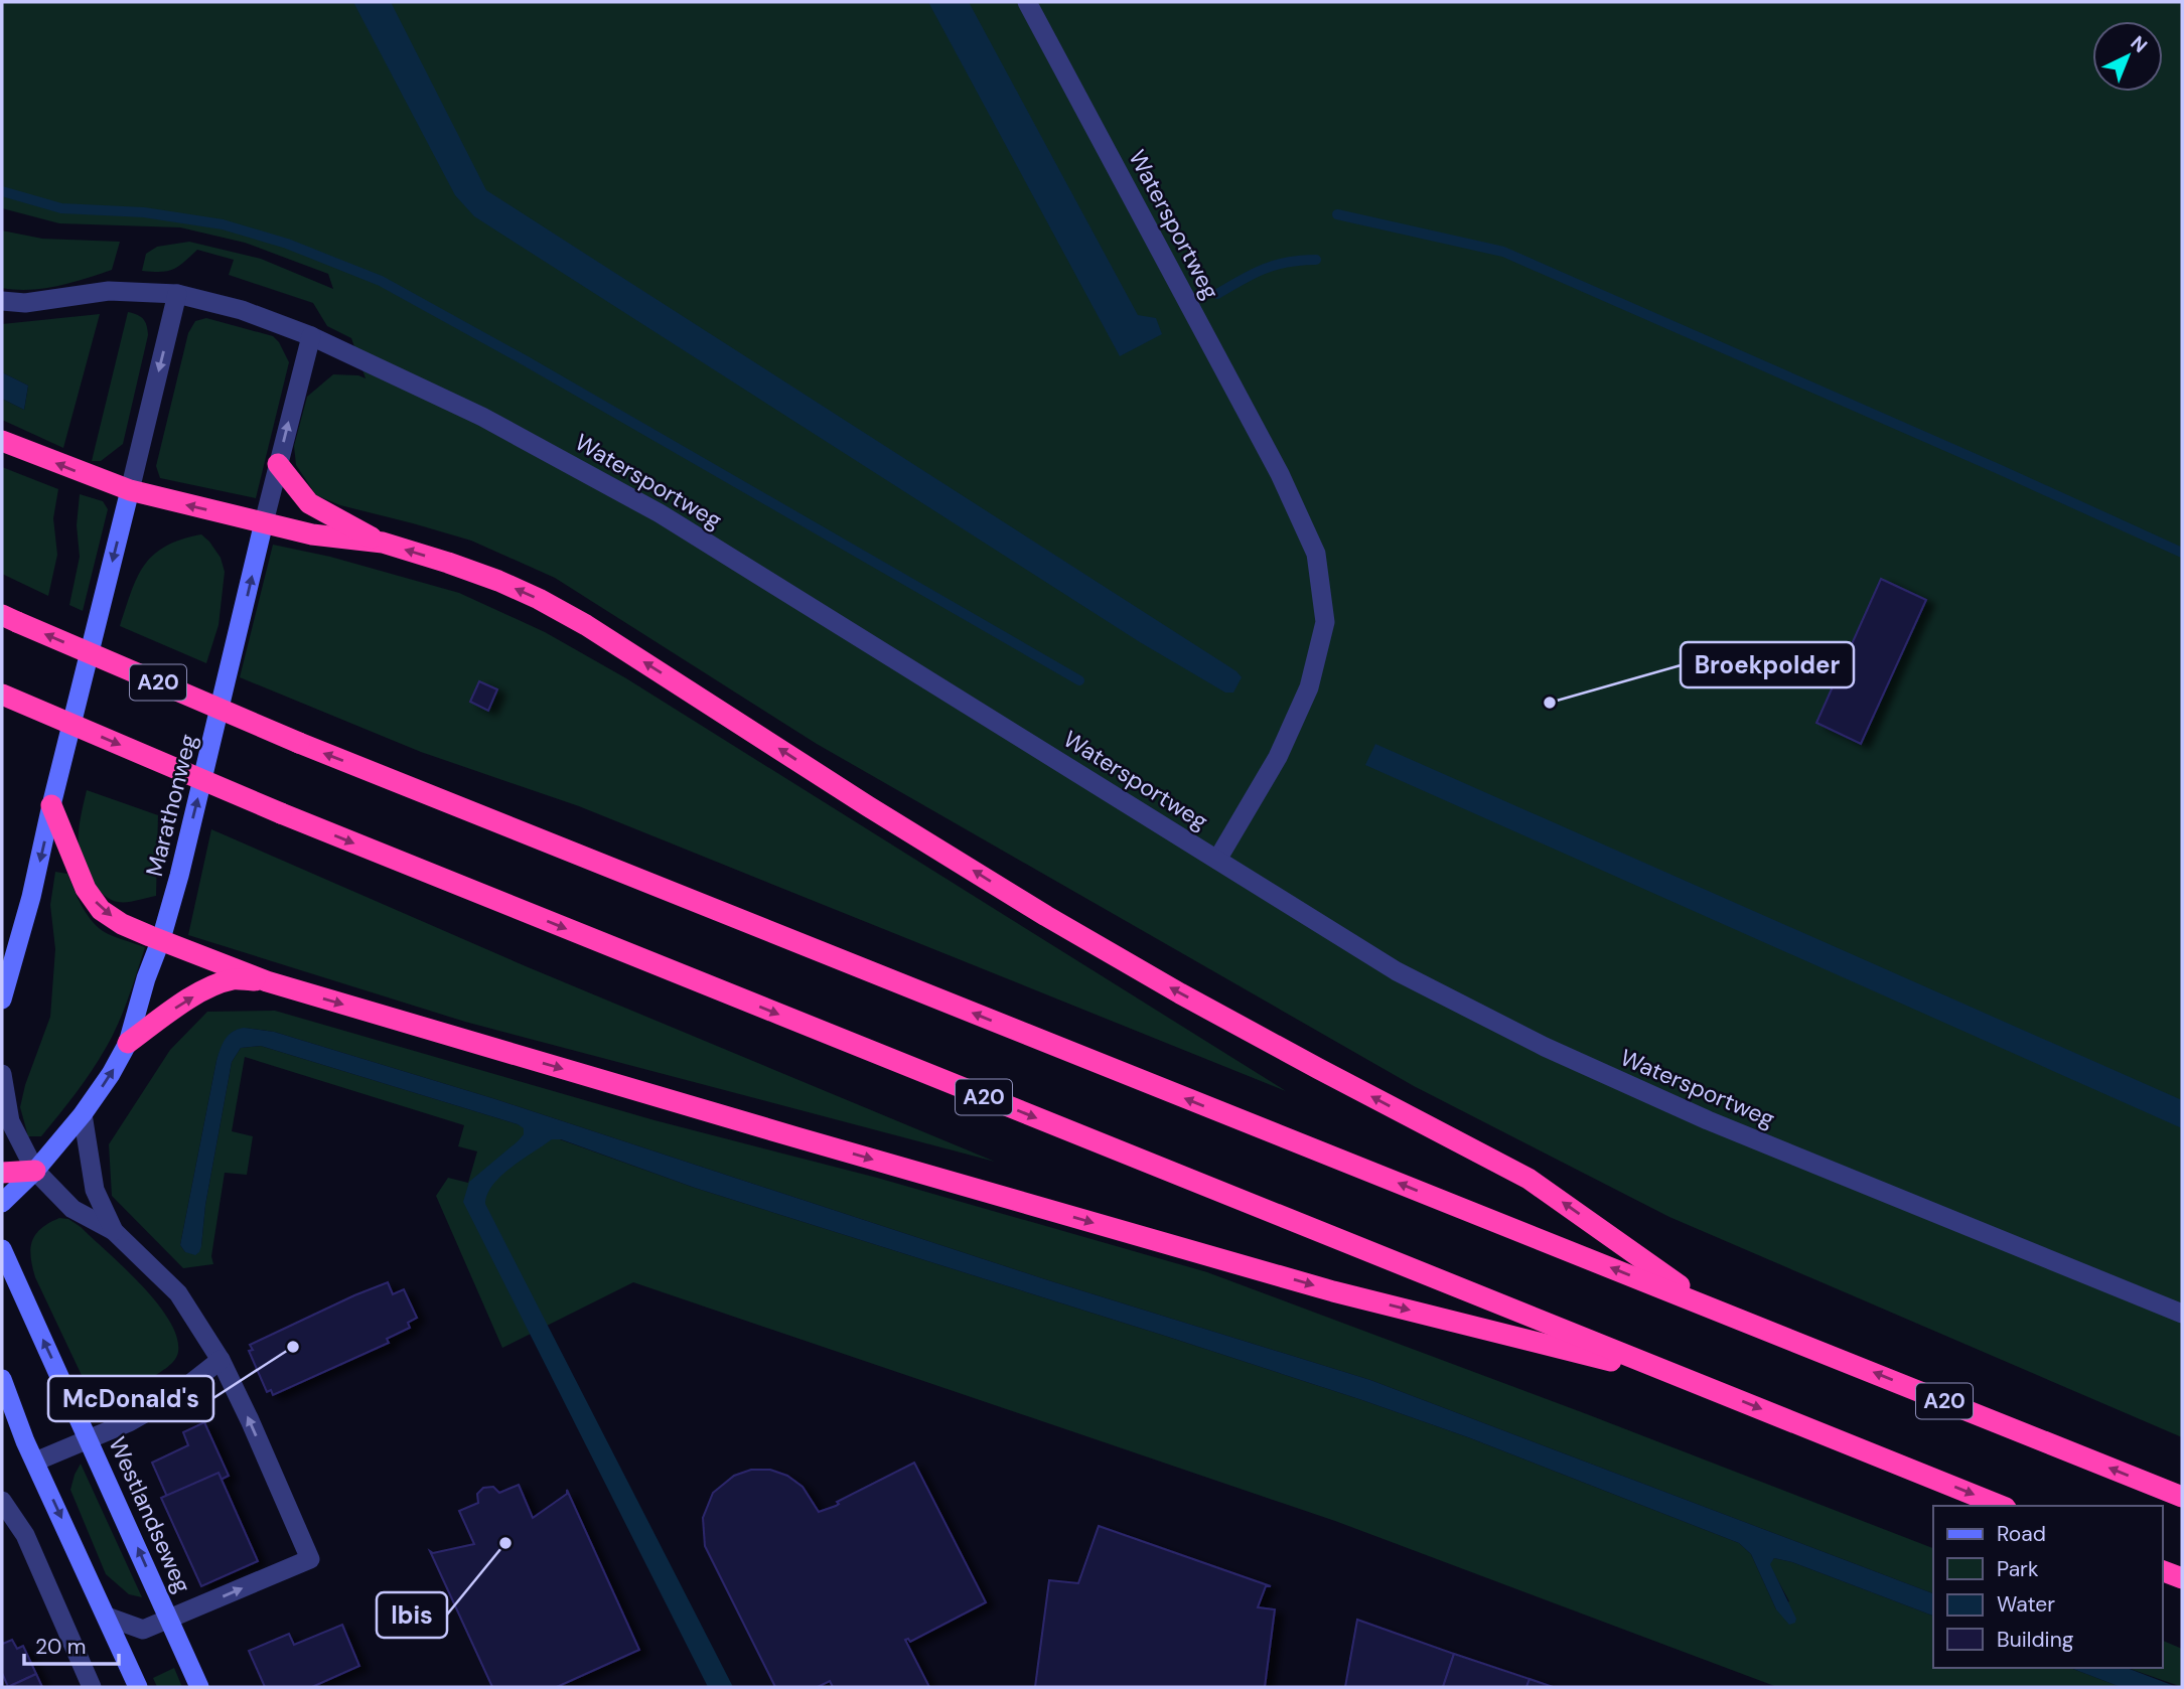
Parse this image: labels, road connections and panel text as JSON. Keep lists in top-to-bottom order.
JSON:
{
  "streets": {
    "highway": ["A20"],
    "main road": ["Marathonweg", "Westlandseweg"],
    "street": ["Watersportweg"]
  },
  "crossings": [
    ["Watersportweg", "Marathonweg"],
    ["A20", "Marathonweg"]
  ],
  "one_way": ["Marathonweg"],
  "places": ["Broekpolder", "McDonald's", "Ibis"],
  "legend": [
    "Road",
    "Park",
    "Water",
    "Building"
  ],
  "scale_bar": "20 m",
  "north": "top right"
}
